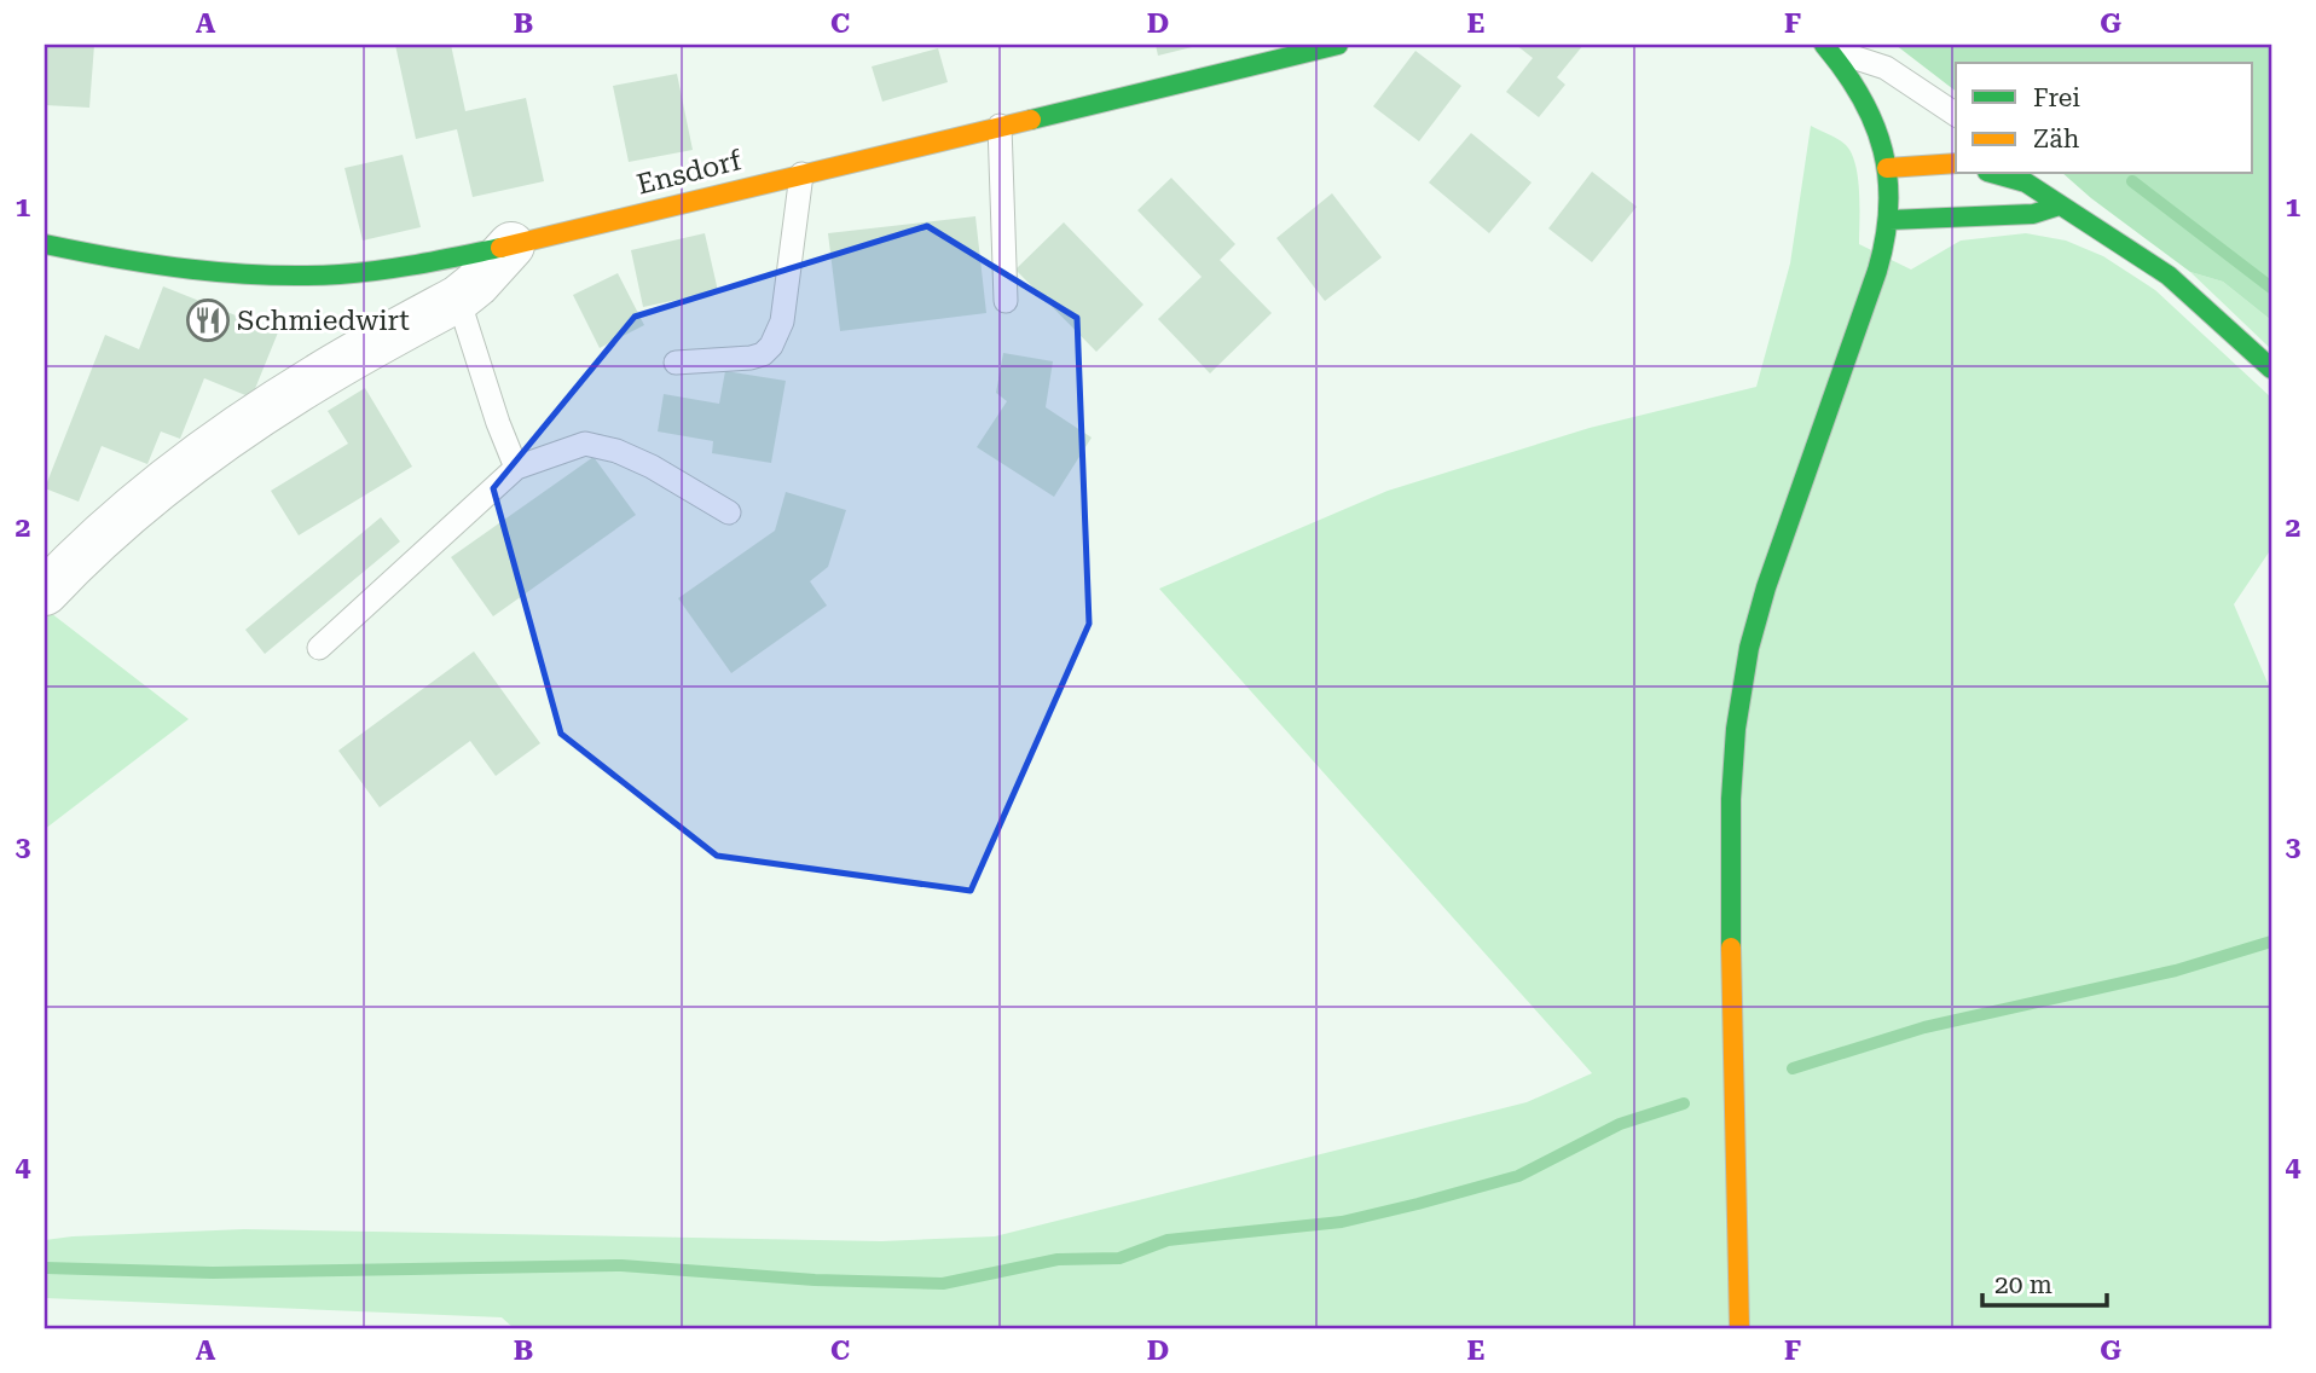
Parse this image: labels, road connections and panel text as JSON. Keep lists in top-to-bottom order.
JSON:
{
  "streets": {
    "street": ["Ensdorf"]
  },
  "places": {
    "restaurant": ["Schmiedwirt"]
  },
  "legend": ["Frei", "Zäh"],
  "scale_bar": "20 m",
  "grid": {
    "columns": [
      "A",
      "B",
      "C",
      "D",
      "E",
      "F",
      "G"
    ],
    "rows": [
      "1",
      "2",
      "3",
      "4"
    ]
  }
}
